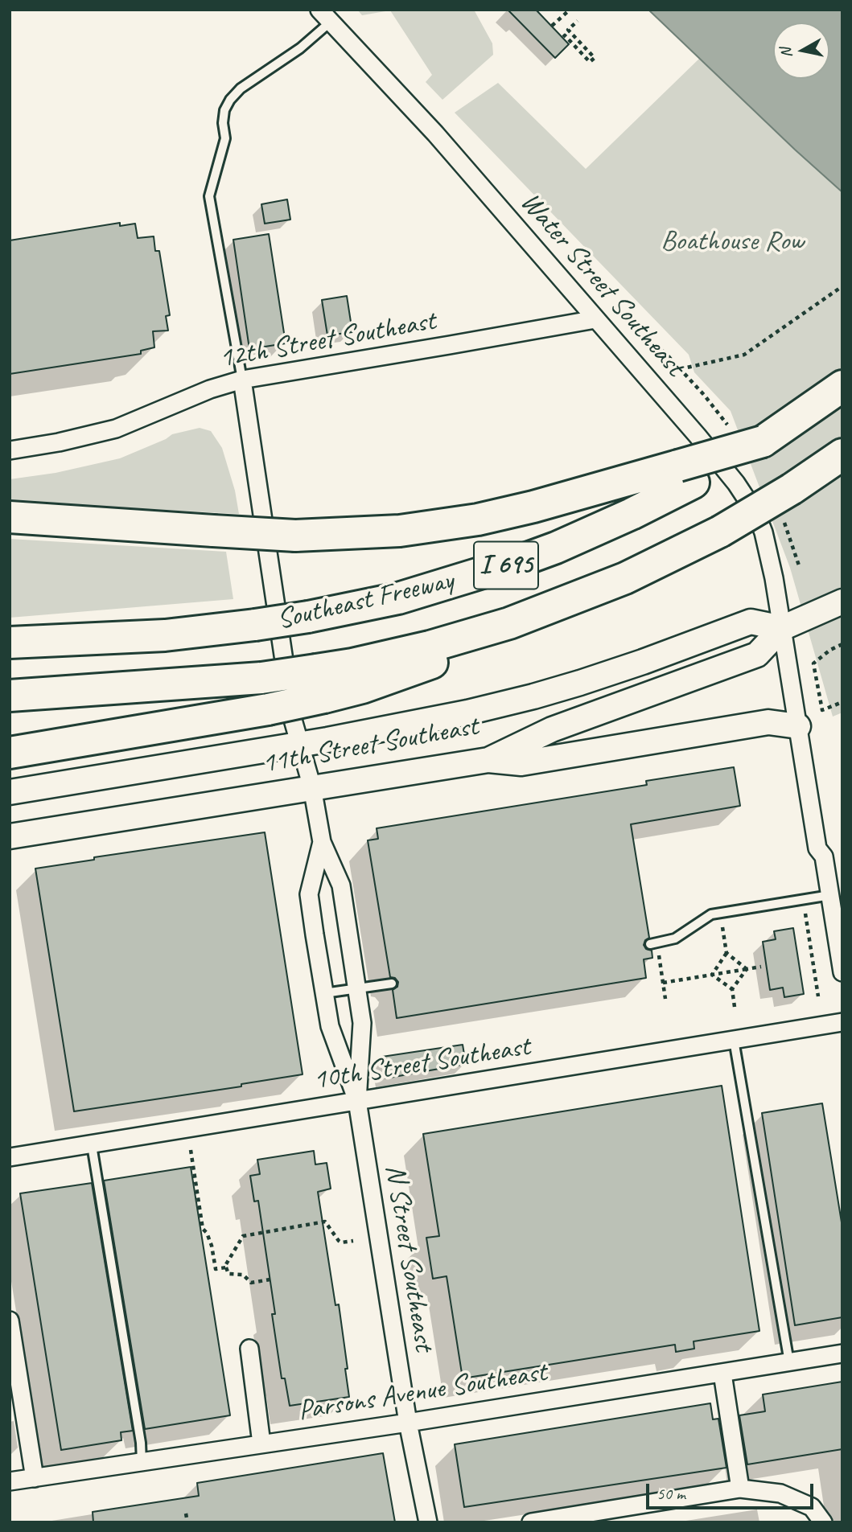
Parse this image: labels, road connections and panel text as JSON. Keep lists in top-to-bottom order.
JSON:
{
  "streets": {
    "highway": ["I 695", "Southeast Freeway"],
    "main road": ["11th Street Southeast"],
    "street": [
      "Water Street Southeast",
      "12th Street Southeast",
      "10th Street Southeast",
      "N Street Southeast",
      "Parsons Avenue Southeast"
    ]
  },
  "crossings": [
    ["Water Street Southeast", "12th Street Southeast"],
    ["Water Street Southeast", "11th Street Southeast"],
    ["12th Street Southeast", "N Street Southeast"],
    ["11th Street Southeast", "N Street Southeast"],
    ["10th Street Southeast", "N Street Southeast"],
    ["N Street Southeast", "Parsons Avenue Southeast"]
  ],
  "parks": ["Boathouse Row"],
  "scale_bar": "50 m",
  "north": "left"
}
